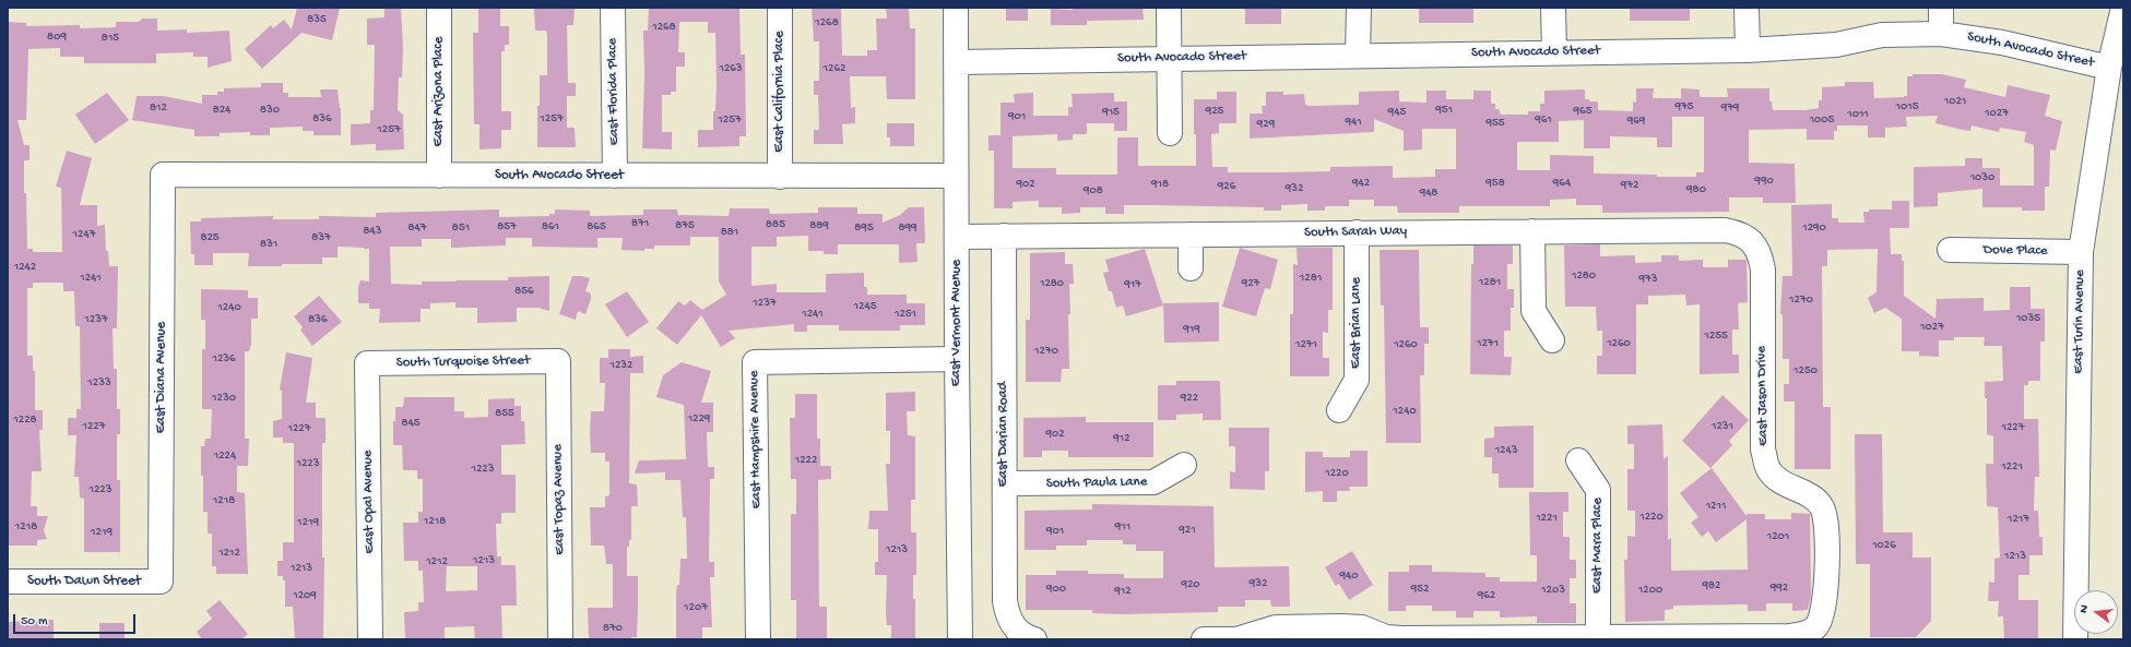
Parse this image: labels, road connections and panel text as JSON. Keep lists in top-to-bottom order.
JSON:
{
  "streets": {
    "street": [
      "South Avocado Street",
      "East Arizona Place",
      "East Florida Place",
      "East California Place",
      "South Sarah Way",
      "Dove Place",
      "East Turin Avenue",
      "East Vermont Avenue",
      "East Brian Lane",
      "South Turquoise Street",
      "East Diana Avenue",
      "East Jason Drive",
      "East Darian Road",
      "East Hampshire Avenue",
      "South Paula Lane",
      "East Topaz Avenue",
      "East Opal Avenue",
      "East Mara Place",
      "South Dawn Street"
    ]
  },
  "crossings": [
    ["South Avocado Street", "East Arizona Place"],
    ["South Avocado Street", "East Florida Place"],
    ["South Avocado Street", "East California Place"],
    ["South Avocado Street", "East Turin Avenue"],
    ["South Avocado Street", "East Vermont Avenue"],
    ["South Avocado Street", "East Diana Avenue"],
    ["South Sarah Way", "East Vermont Avenue"],
    ["South Sarah Way", "East Brian Lane"],
    ["South Sarah Way", "East Jason Drive"],
    ["South Sarah Way", "East Darian Road"],
    ["Dove Place", "East Turin Avenue"],
    ["East Vermont Avenue", "East Hampshire Avenue"],
    ["South Turquoise Street", "East Topaz Avenue"],
    ["South Turquoise Street", "East Opal Avenue"],
    ["East Diana Avenue", "South Dawn Street"],
    ["East Jason Drive", "East Mara Place"],
    ["East Darian Road", "South Paula Lane"]
  ],
  "house_numbers": [
    "835",
    "1268",
    "1268",
    "809",
    "815",
    "1263",
    "1262",
    "1021",
    "975",
    "1015",
    "812",
    "979",
    "824",
    "830",
    "951",
    "925",
    "965",
    "915",
    "945",
    "1027",
    "1011",
    "901",
    "836",
    "1257",
    "1257",
    "961",
    "1005",
    "969",
    "941",
    "955",
    "929",
    "1257",
    "1030",
    "990",
    "942",
    "958",
    "964",
    "902",
    "918",
    "972",
    "926",
    "932",
    "980",
    "908",
    "948",
    "871",
    "885",
    "875",
    "889",
    "857",
    "861",
    "865",
    "847",
    "851",
    "895",
    "899",
    "1290",
    "843",
    "881",
    "1247",
    "825",
    "837",
    "831",
    "1242",
    "1280",
    "1241",
    "1281",
    "973",
    "1281",
    "1280",
    "927",
    "917",
    "856",
    "1270",
    "1237",
    "1245",
    "1240",
    "1241",
    "1251",
    "1035",
    "1237",
    "836",
    "1027",
    "919",
    "1255",
    "1271",
    "1260",
    "1271",
    "1260",
    "1270",
    "1236",
    "1232",
    "1250",
    "1233",
    "1230",
    "922",
    "1240",
    "855",
    "1229",
    "1228",
    "845",
    "1227",
    "1231",
    "1227",
    "1227",
    "902",
    "912",
    "1243",
    "1224",
    "1222",
    "1223",
    "1221",
    "1223",
    "1220",
    "1223",
    "1218",
    "1211",
    "1220",
    "1221",
    "1217",
    "1218",
    "1219",
    "1218",
    "911",
    "921",
    "901",
    "1219",
    "1201",
    "1026",
    "1213",
    "1212",
    "1213",
    "1213",
    "1212",
    "1213",
    "940",
    "932",
    "920",
    "982",
    "992",
    "900",
    "952",
    "1203",
    "1200",
    "912",
    "1209",
    "962",
    "1207",
    "870"
  ],
  "scale_bar": "50 m",
  "north": "left"
}
